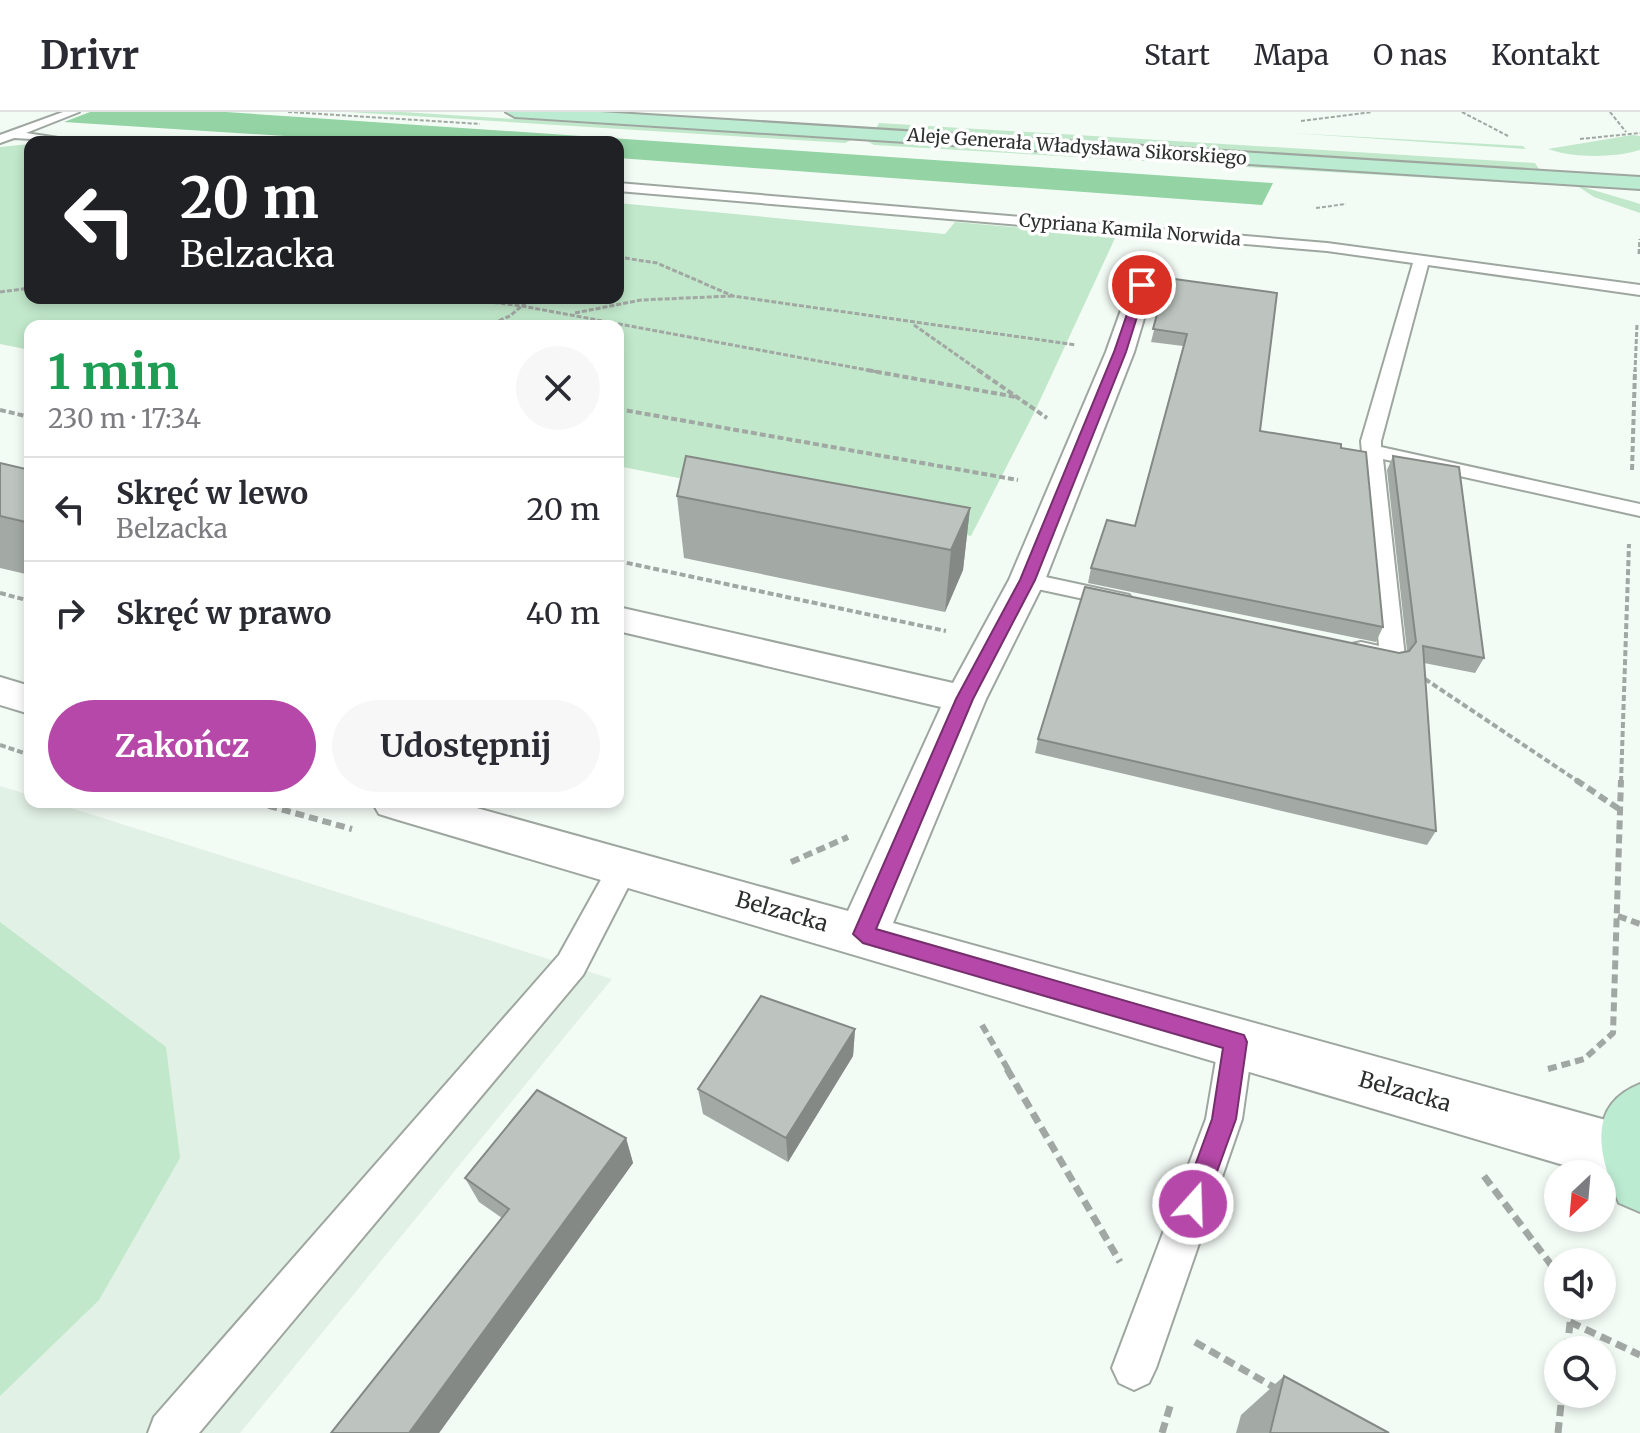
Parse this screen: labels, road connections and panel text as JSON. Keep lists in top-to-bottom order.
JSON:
{
  "streets": {
    "main road": ["Aleje Generała Władysława Sikorskiego"],
    "street": ["Belzacka"],
    "lane": ["Cypriana Kamila Norwida"]
  },
  "north": "bottom left",
  "page": {
    "header": "Drivr",
    "nav": [
      "Start",
      "Mapa",
      "O nas",
      "Kontakt"
    ],
    "turn": ["20 m", "Belzacka"],
    "heading": ["1 min", "230 m · 17:34"],
    "list": [
      {
        "name": "Skręć w lewo",
        "note": "Belzacka",
        "value": "20 m"
      },
      {
        "name": "Skręć w prawo",
        "value": "40 m"
      }
    ],
    "buttons": ["Zakończ", "Udostępnij"]
  }
}
